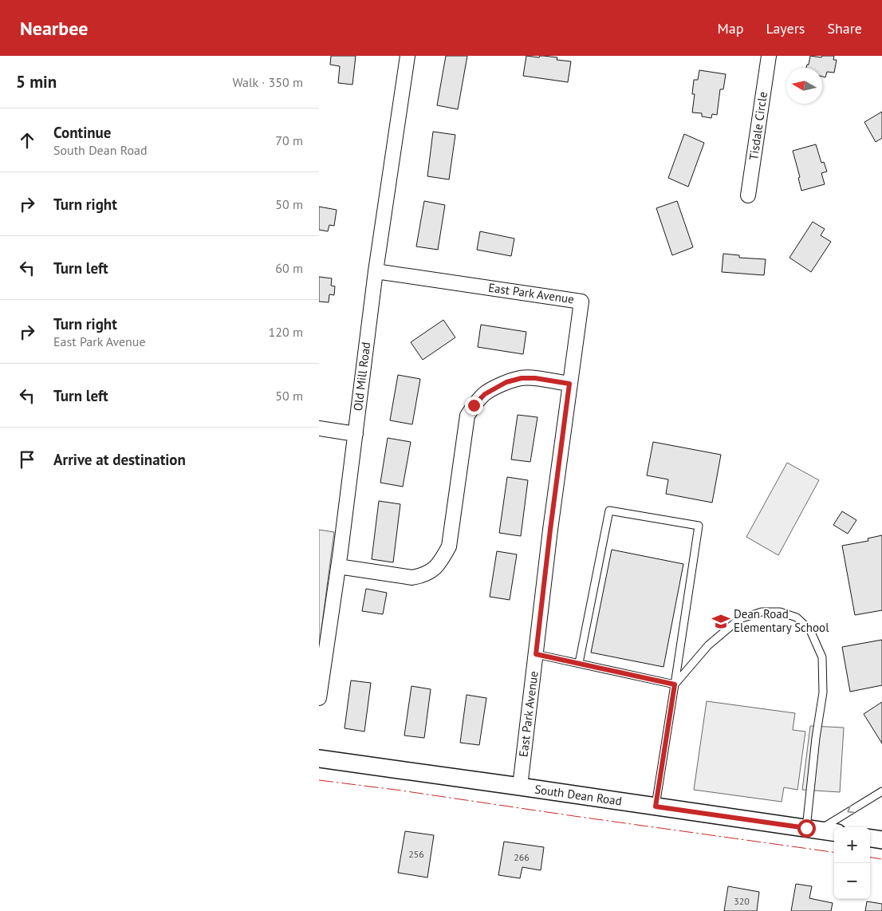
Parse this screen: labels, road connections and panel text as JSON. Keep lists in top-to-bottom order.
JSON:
{
  "streets": {
    "street": [
      "Tisdale Circle",
      "East Park Avenue",
      "Old Mill Road",
      "South Dean Road"
    ]
  },
  "crossings": [
    ["East Park Avenue", "Old Mill Road"],
    ["East Park Avenue", "South Dean Road"]
  ],
  "places": {
    "school or university": ["Dean Road Elementary School"]
  },
  "house_numbers": ["256", "266", "320"],
  "north": "left",
  "page": {
    "header": "Nearbee",
    "nav": ["Map", "Layers", "Share"],
    "heading": ["5 min", "Walk · 350 m"],
    "list": [
      ["Continue", "South Dean Road", "70 m"],
      ["Turn right", "50 m"],
      ["Turn left", "60 m"],
      ["Turn right", "East Park Avenue", "120 m"],
      ["Turn left", "50 m"],
      "Arrive at destination"
    ],
    "map_buttons": ["+", "−"]
  }
}
